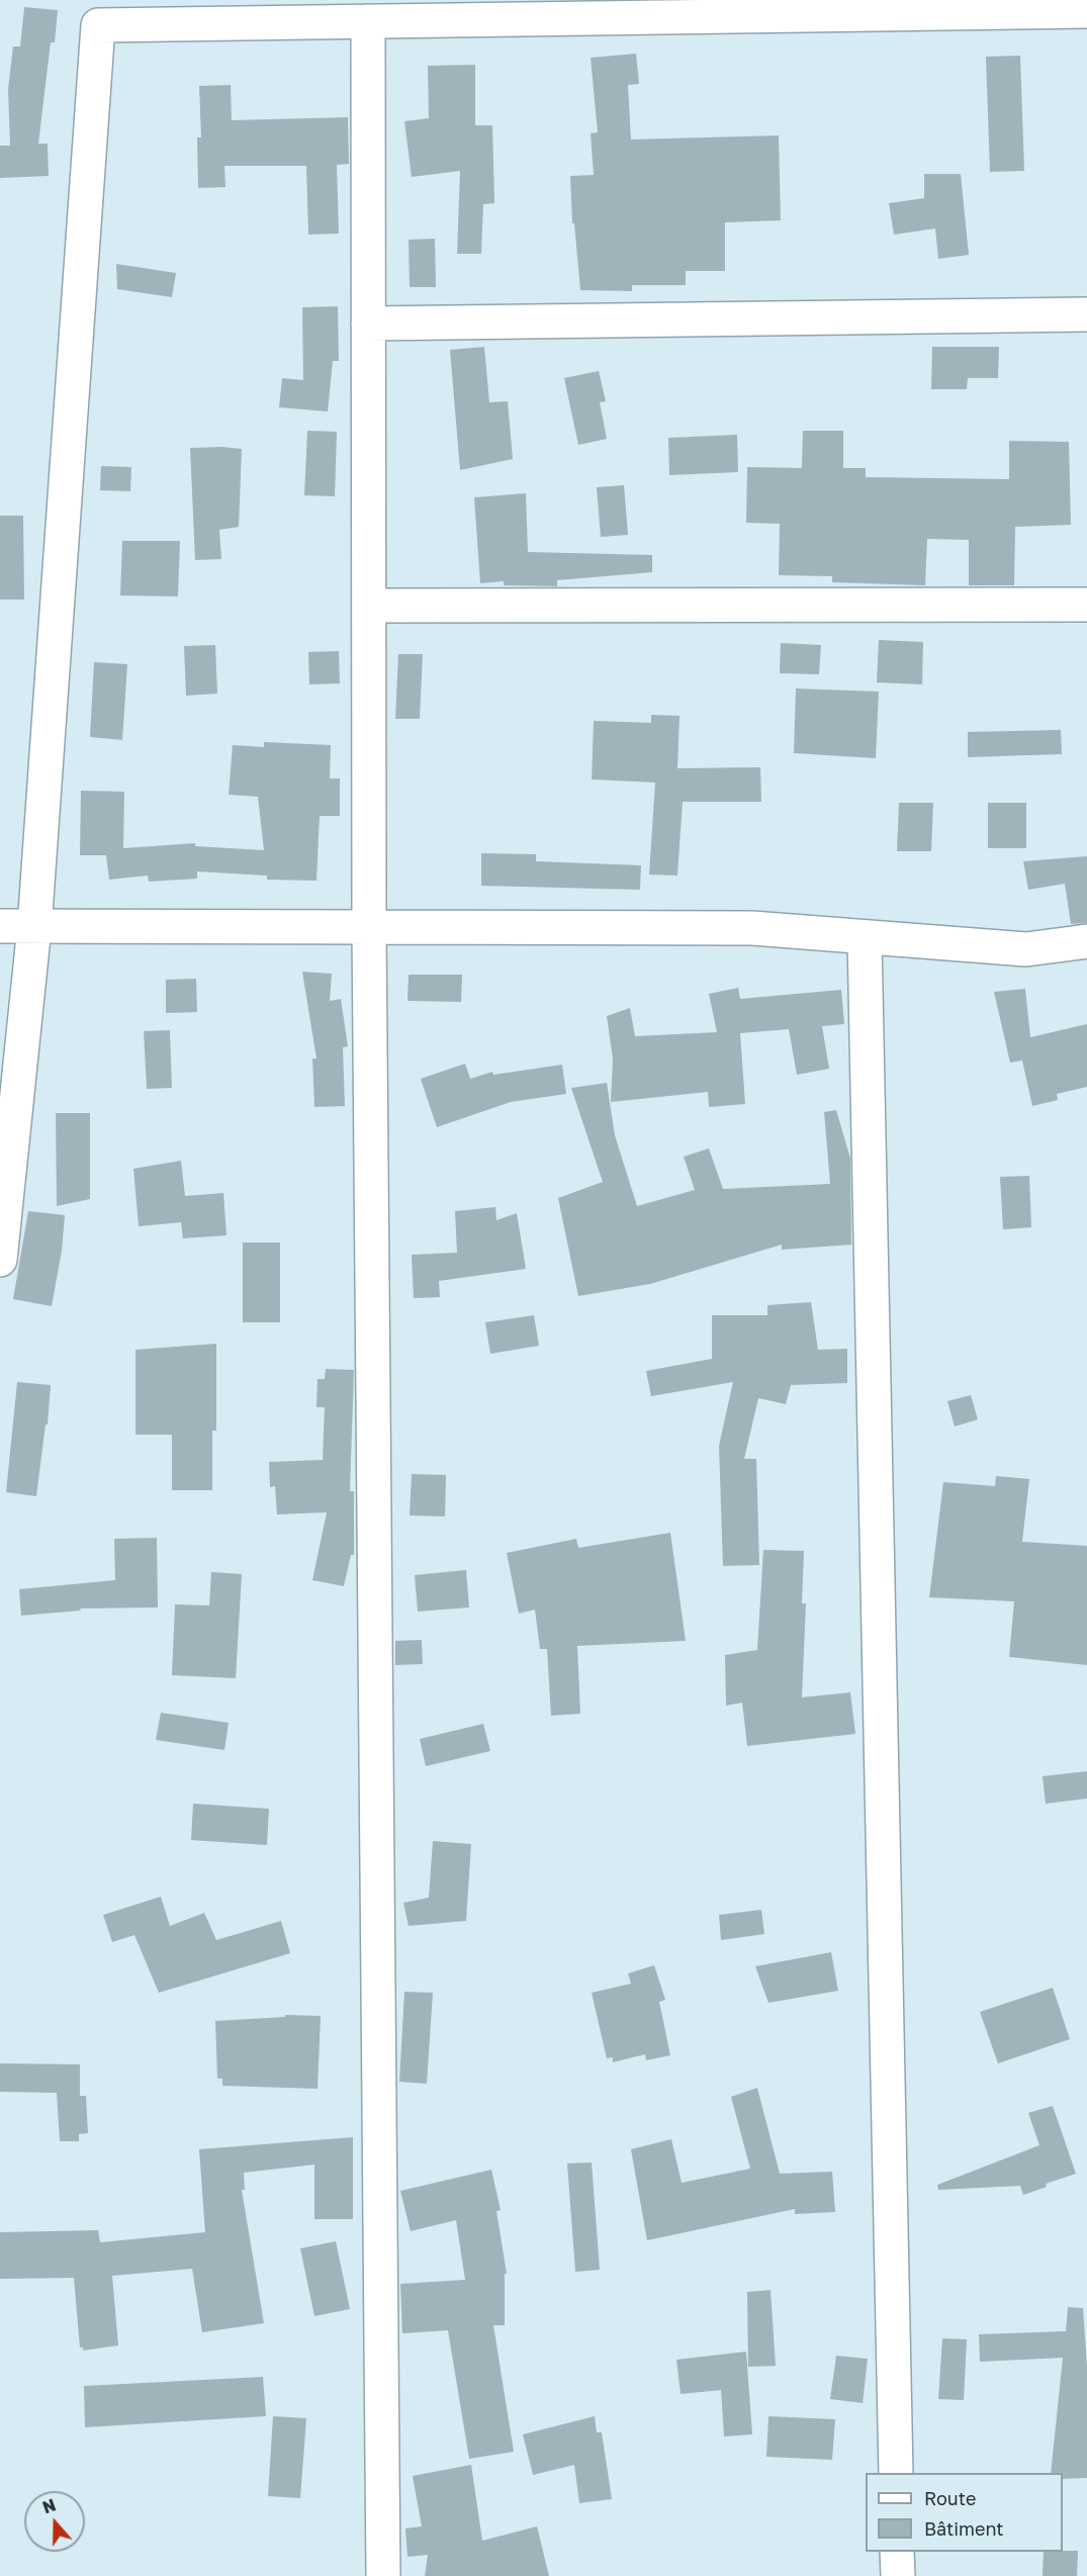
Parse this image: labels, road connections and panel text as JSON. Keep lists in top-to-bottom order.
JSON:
{
  "legend": ["Route", "Bâtiment"],
  "north": "top"
}
